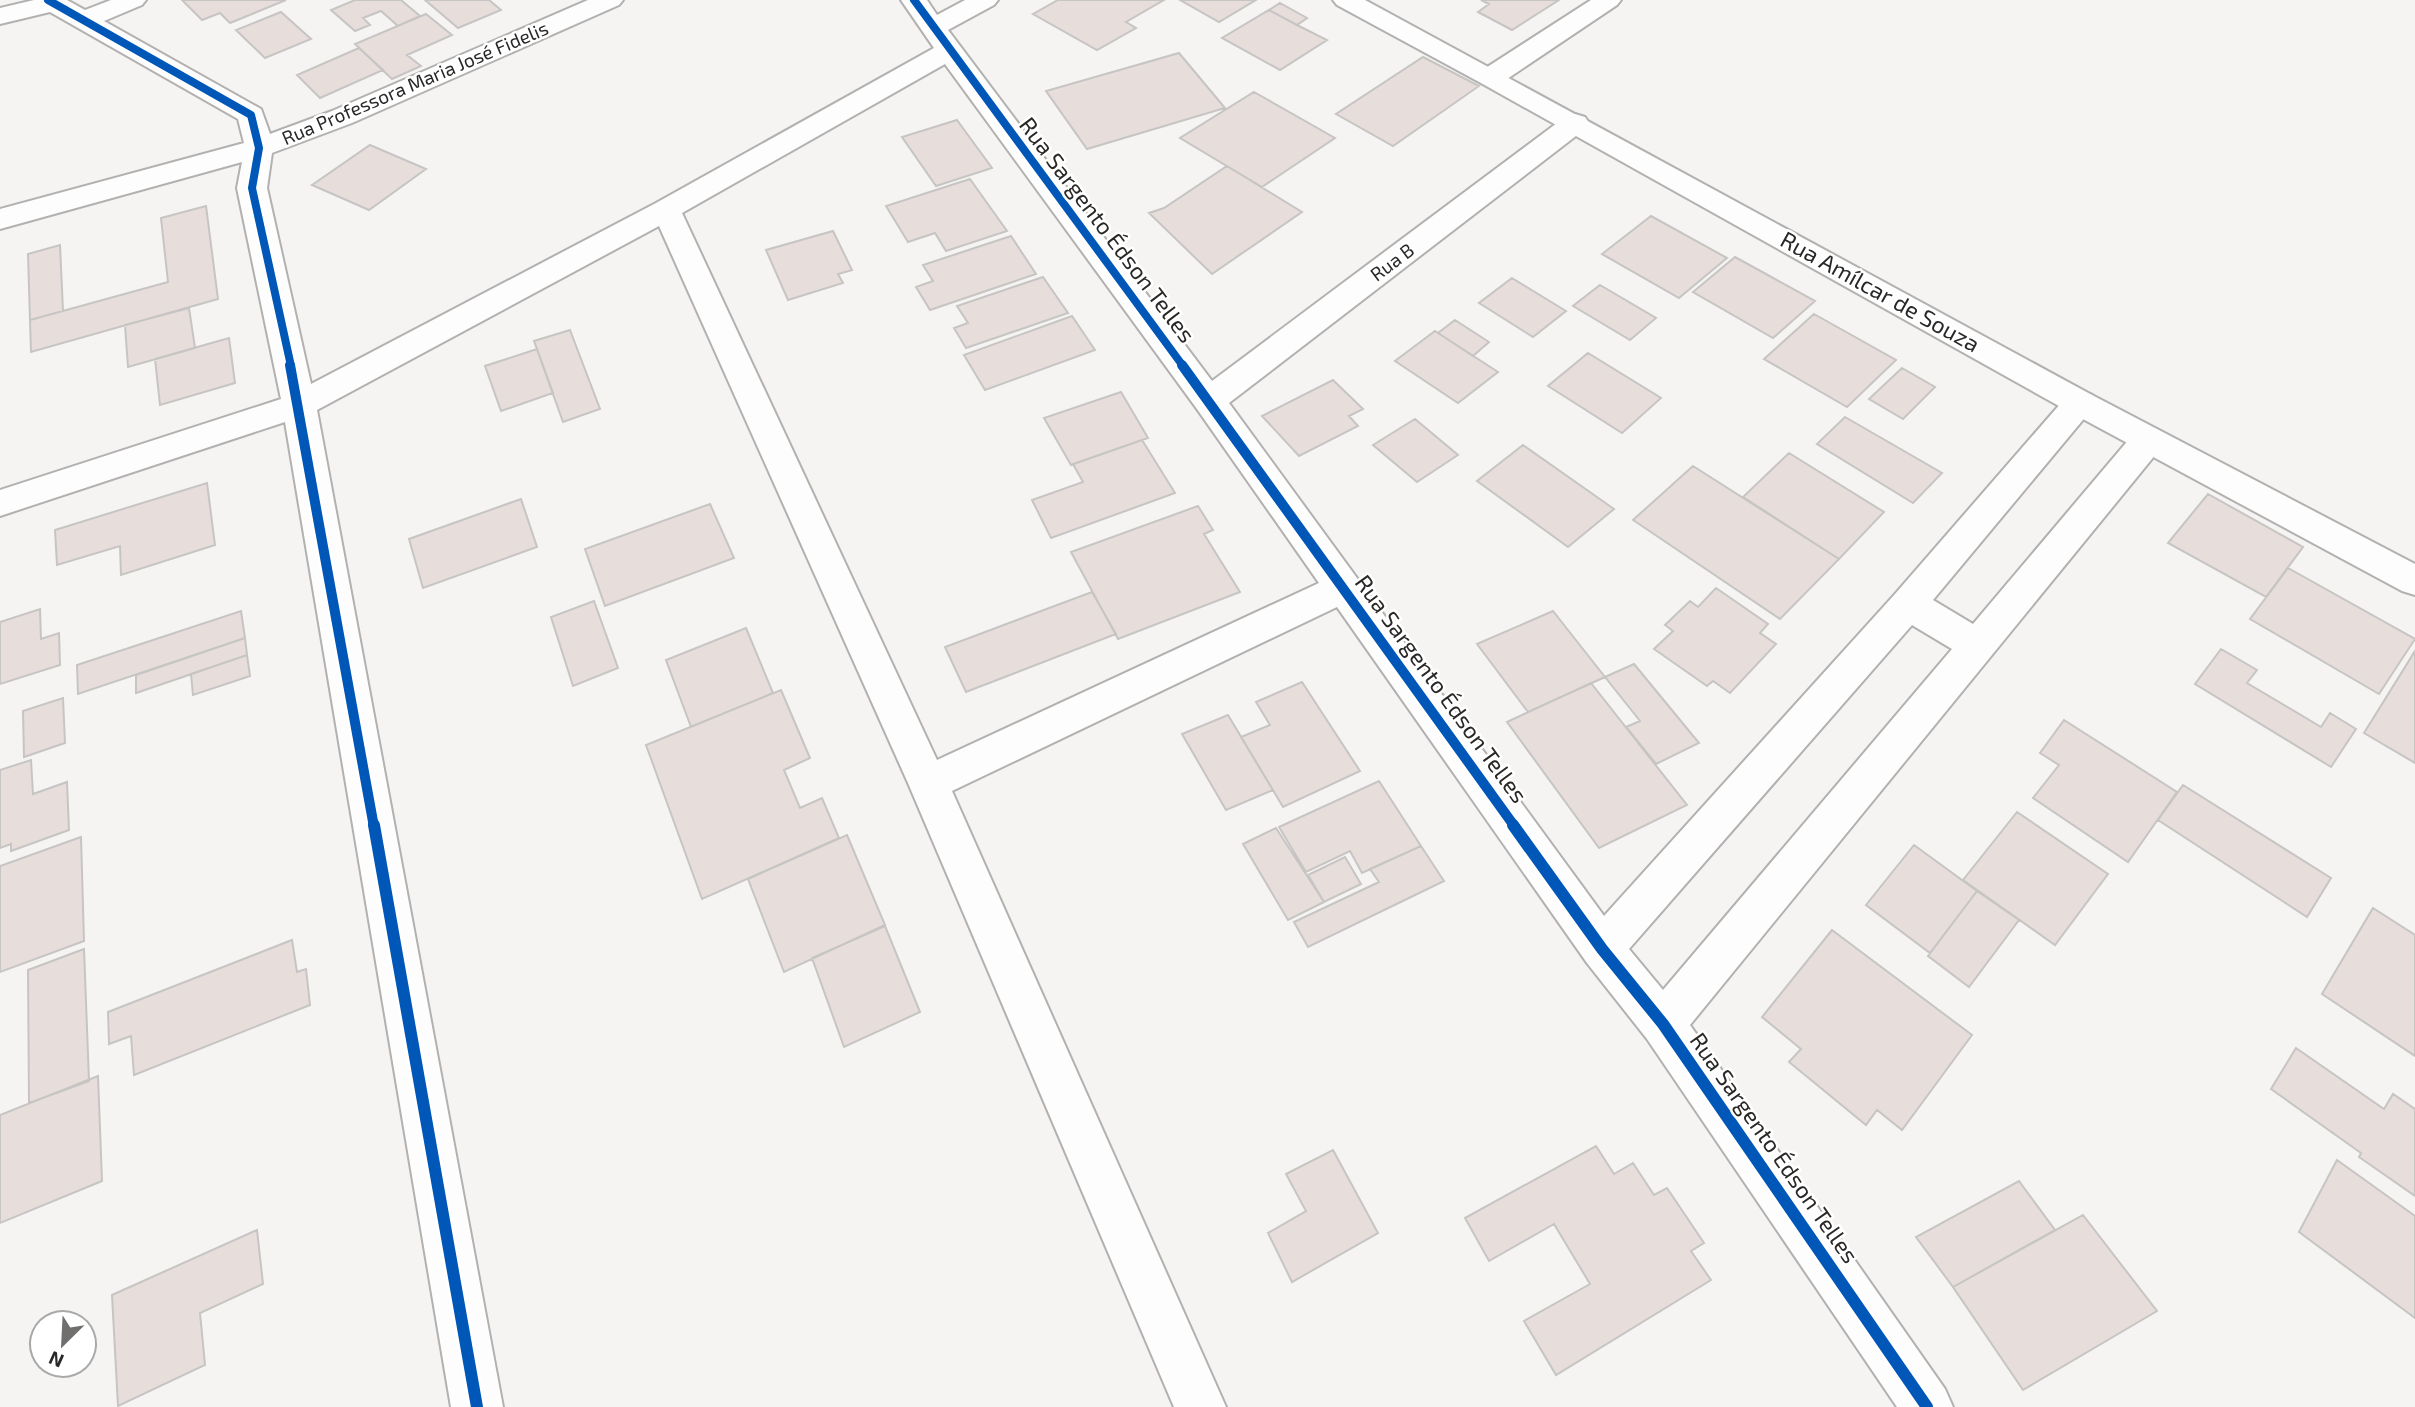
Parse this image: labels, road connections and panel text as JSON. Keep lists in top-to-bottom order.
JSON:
{
  "streets": {
    "street": [
      "Rua Professora Maria José Fidelis",
      "Rua Sargento Édson Telles",
      "Rua B",
      "Rua Amílcar de Souza"
    ]
  },
  "crossings": [
    ["Rua Sargento Édson Telles", "Rua B"],
    ["Rua B", "Rua Amílcar de Souza"]
  ],
  "north": "bottom left"
}
